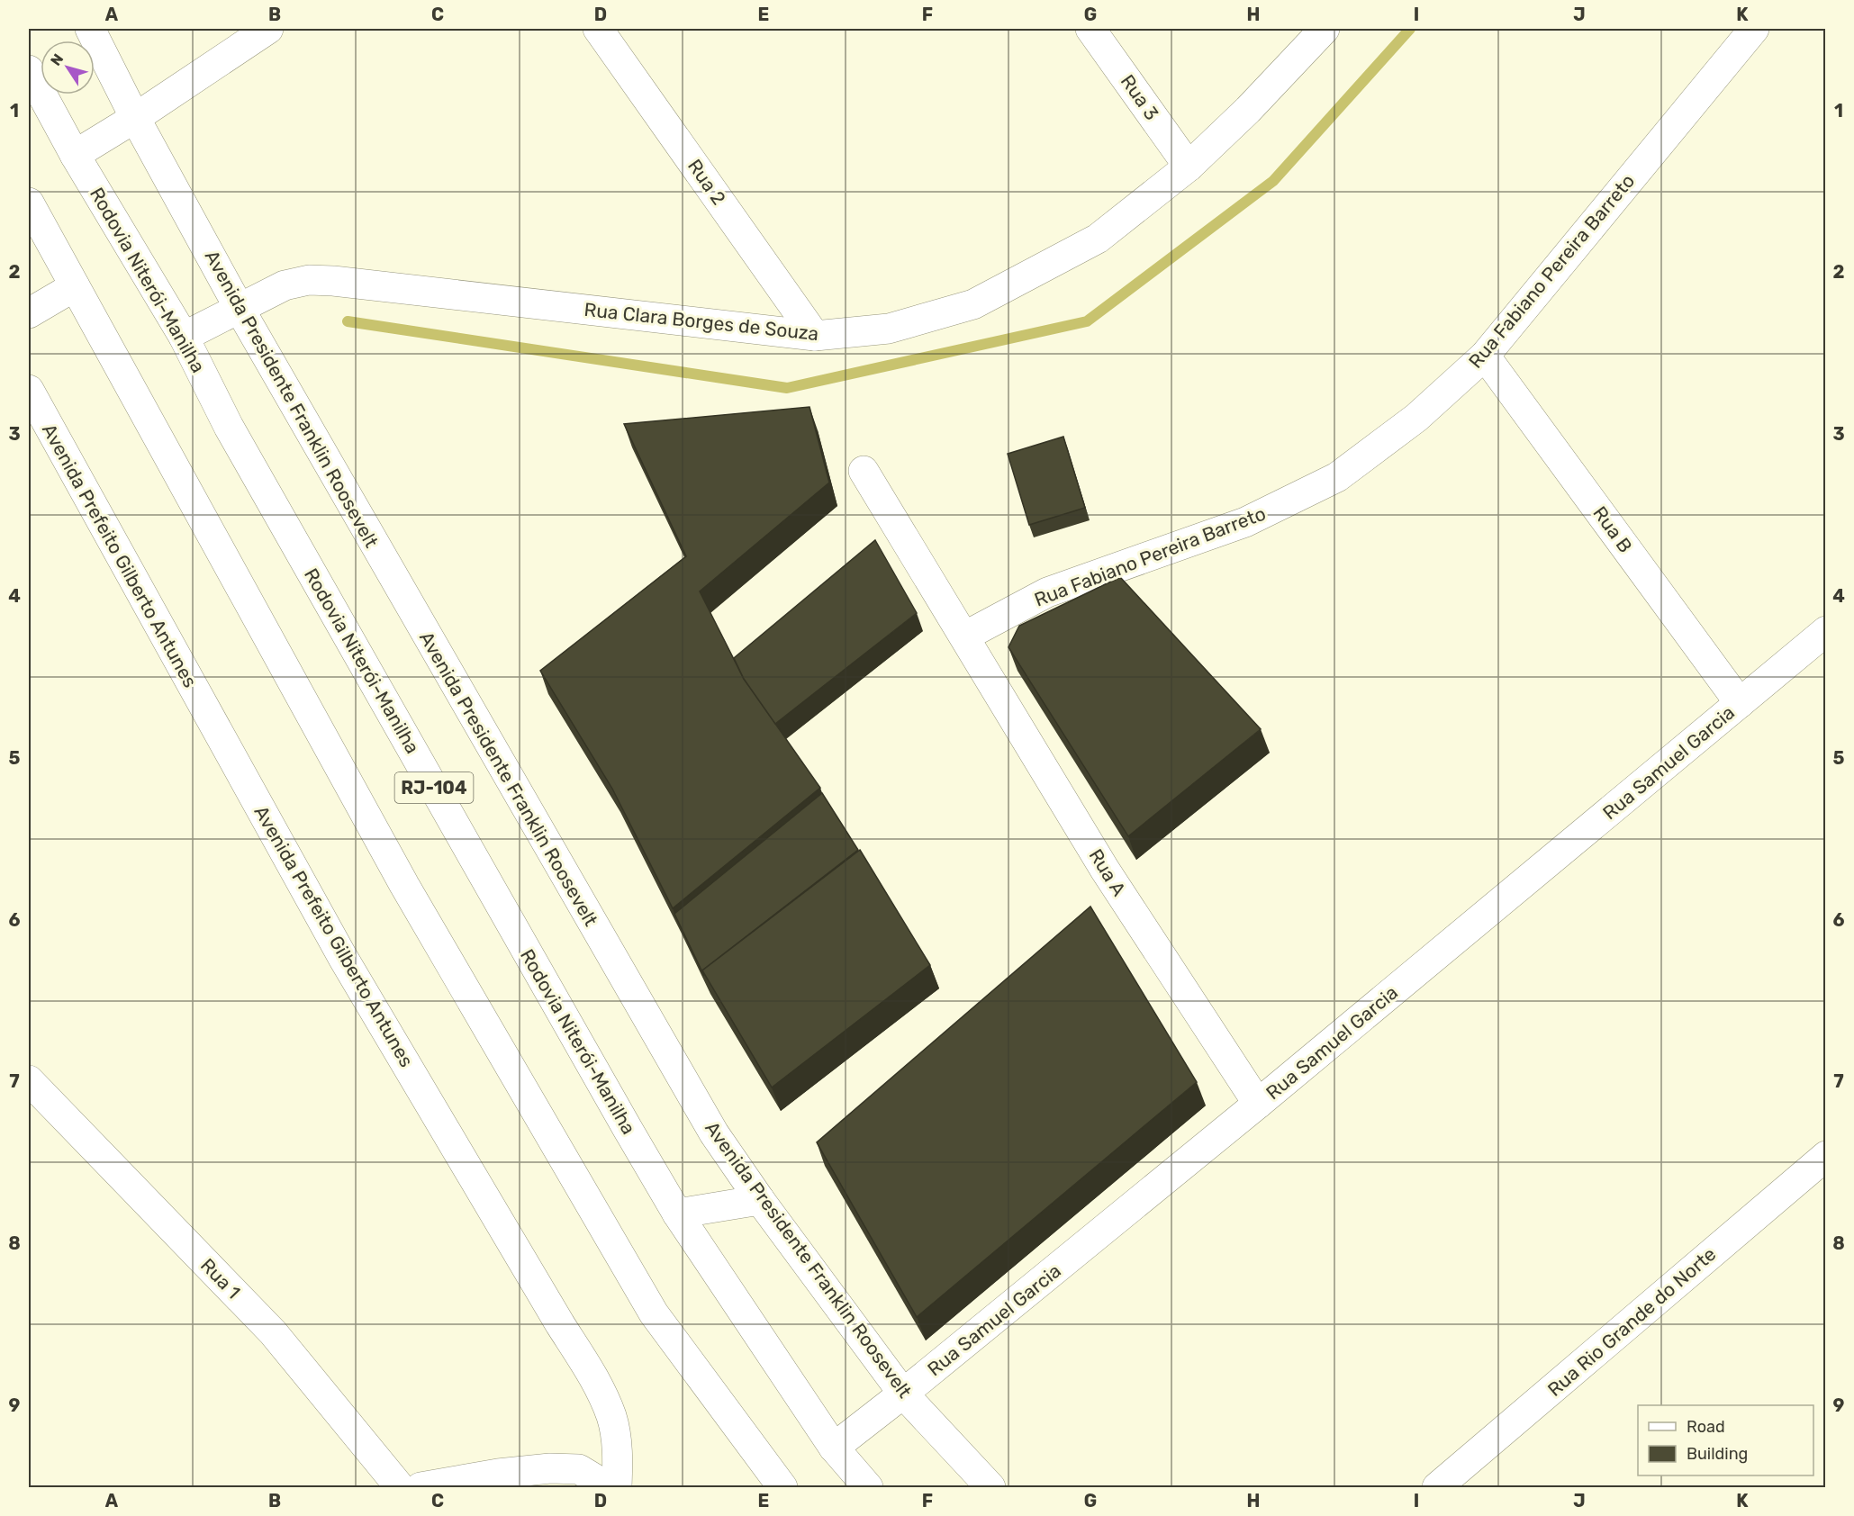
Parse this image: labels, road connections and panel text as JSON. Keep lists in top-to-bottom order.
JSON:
{
  "streets": {
    "main road": [
      "Rua 3",
      "Rua 2",
      "Rua Fabiano Pereira Barreto",
      "Rodovia Niterói-Manilha",
      "Rua Clara Borges de Souza",
      "Avenida Presidente Franklin Roosevelt",
      "Rua B",
      "Avenida Prefeito Gilberto Antunes",
      "Rua Samuel Garcia",
      "RJ-104",
      "Rua A",
      "Rua 1",
      "Rua Rio Grande do Norte"
    ]
  },
  "crossings": [
    ["Rua 3", "Rua Clara Borges de Souza"],
    ["Rua 2", "Rua Clara Borges de Souza"],
    ["Rua Fabiano Pereira Barreto", "Rua B"],
    ["Rua Fabiano Pereira Barreto", "Rua A"],
    ["Rodovia Niterói-Manilha", "Rua Clara Borges de Souza"],
    ["Rodovia Niterói-Manilha", "Rua Samuel Garcia"],
    ["Rua Clara Borges de Souza", "Avenida Presidente Franklin Roosevelt"],
    ["Avenida Presidente Franklin Roosevelt", "Rua Samuel Garcia"],
    ["Rua B", "Rua Samuel Garcia"],
    ["Rua Samuel Garcia", "Rua A"]
  ],
  "legend": ["Road", "Building"],
  "north": "top left",
  "grid": {
    "columns": [
      "A",
      "B",
      "C",
      "D",
      "E",
      "F",
      "G",
      "H",
      "I",
      "J",
      "K"
    ],
    "rows": [
      "1",
      "2",
      "3",
      "4",
      "5",
      "6",
      "7",
      "8",
      "9"
    ]
  }
}
